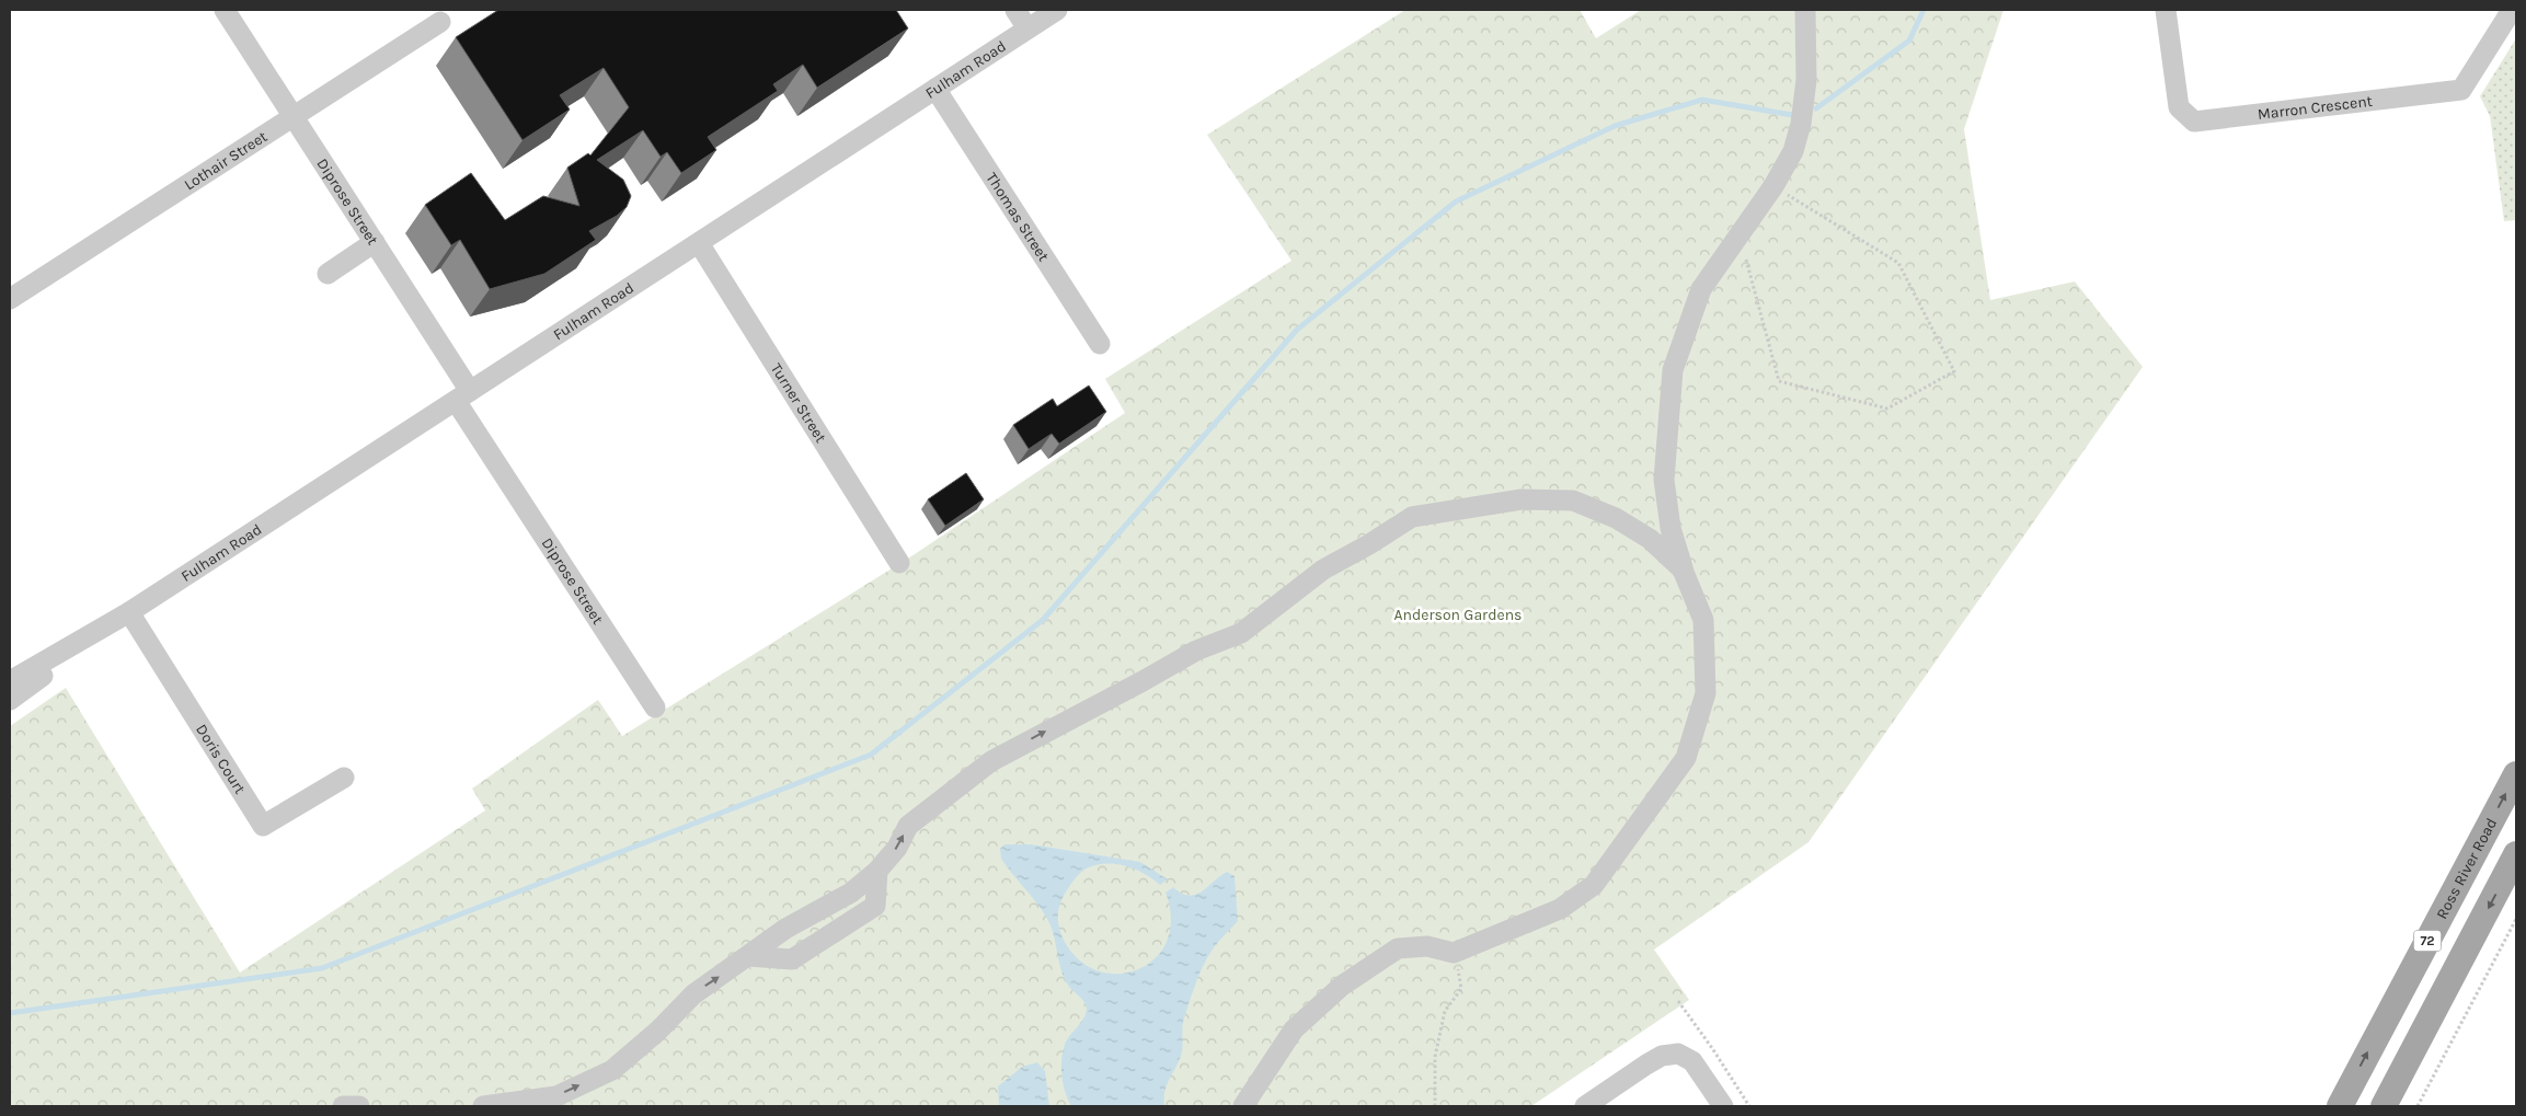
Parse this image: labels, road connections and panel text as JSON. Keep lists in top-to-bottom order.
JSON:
{
  "streets": {
    "main road": ["Ross River Road", "72"],
    "street": [
      "Fulham Road",
      "Marron Crescent",
      "Lothair Street",
      "Diprose Street",
      "Thomas Street",
      "Turner Street",
      "Doris Court"
    ]
  },
  "crossings": [
    ["Fulham Road", "Diprose Street"],
    ["Fulham Road", "Thomas Street"],
    ["Fulham Road", "Turner Street"],
    ["Fulham Road", "Doris Court"],
    ["Lothair Street", "Diprose Street"]
  ],
  "parks": ["Anderson Gardens"]
}
